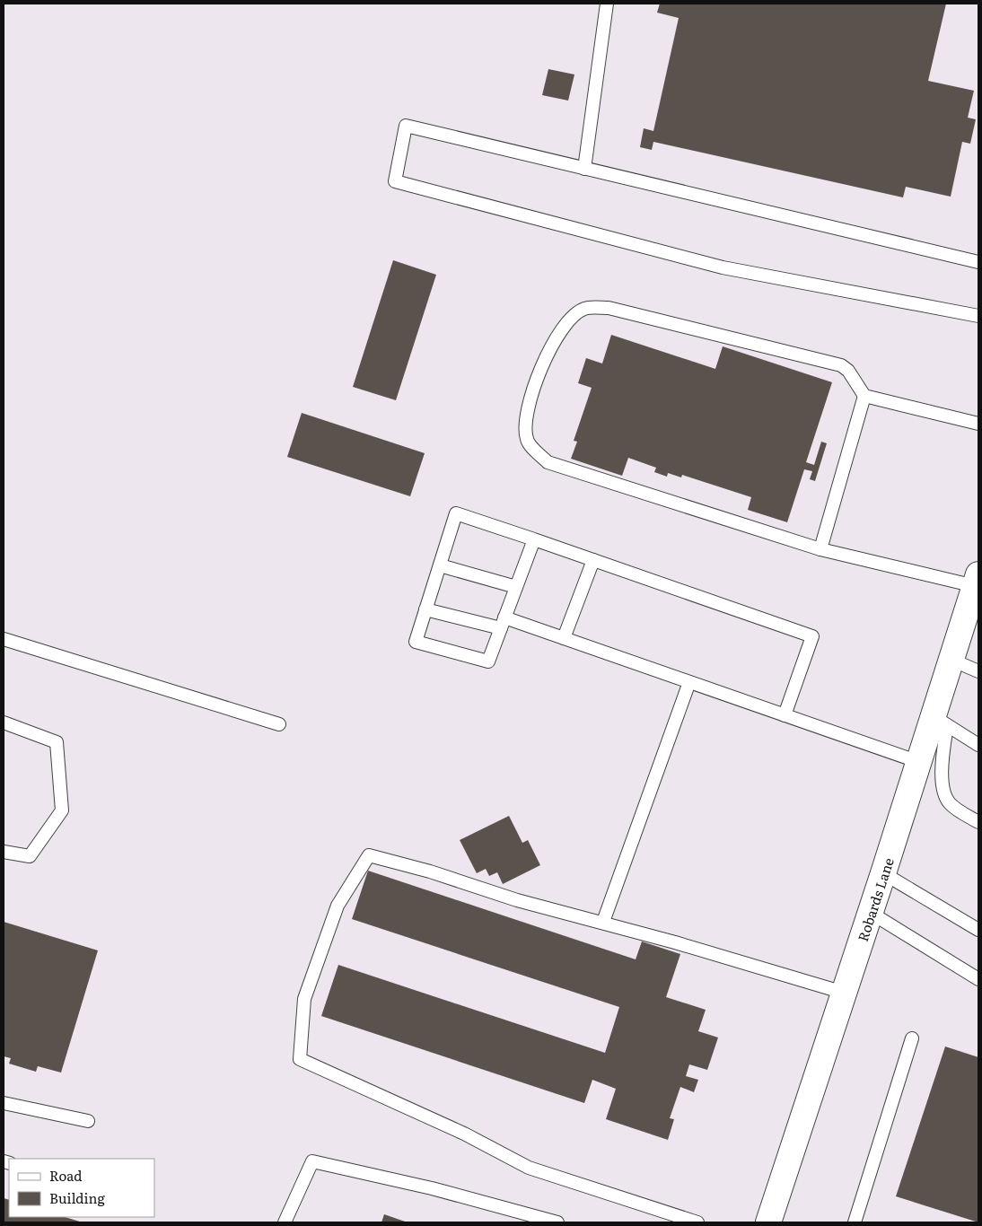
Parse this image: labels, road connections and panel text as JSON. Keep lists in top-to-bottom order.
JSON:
{
  "streets": {
    "street": ["Robards Lane"]
  },
  "legend": ["Road", "Building"]
}
